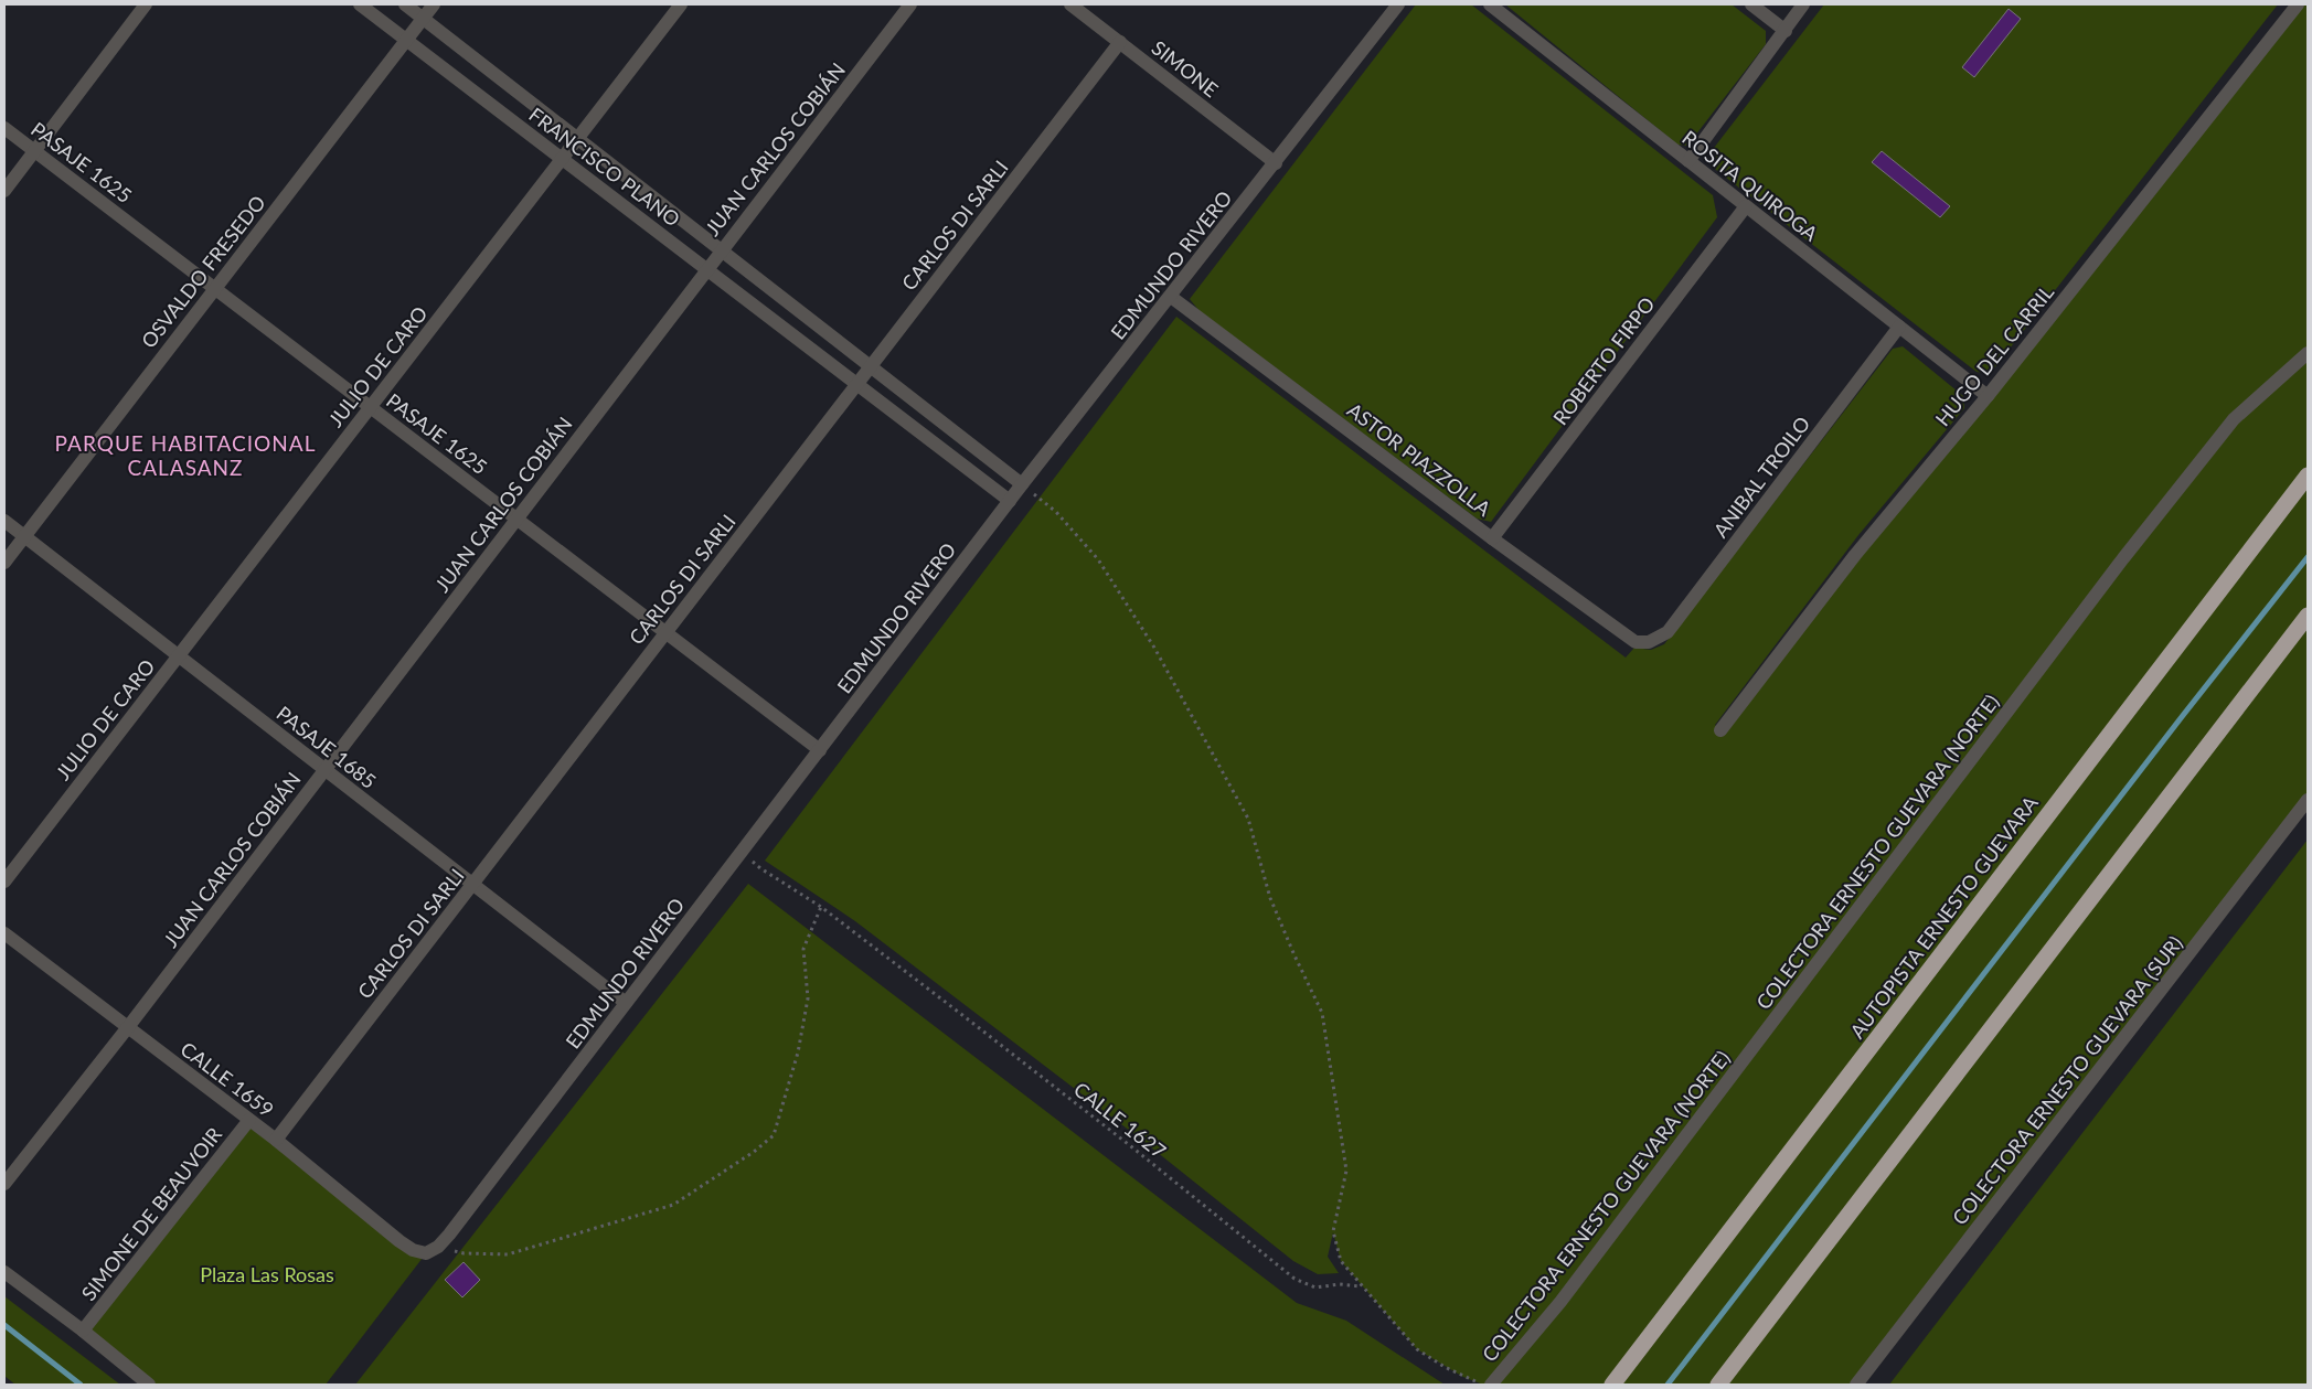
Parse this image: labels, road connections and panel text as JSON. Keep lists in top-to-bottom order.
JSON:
{
  "streets": {
    "highway": ["AUTOPISTA ERNESTO GUEVARA"],
    "street": [
      "SIMONE",
      "JUAN CARLOS COBIÁN",
      "PASAJE 1625",
      "FRANCISCO PLANO",
      "ROSITA QUIROGA",
      "CARLOS DI SARLI",
      "EDMUNDO RIVERO",
      "OSVALDO FRESEDO",
      "HUGO DEL CARRIL",
      "ROBERTO FIRPO",
      "JULIO DE CARO",
      "ASTOR PIAZZOLLA",
      "ANIBAL TROILO",
      "PASAJE 1685",
      "COLECTORA ERNESTO GUEVARA (NORTE)",
      "CALLE 1659",
      "COLECTORA ERNESTO GUEVARA (SUR)",
      "SIMONE DE BEAUVOIR"
    ],
    "path": ["CALLE 1627"]
  },
  "crossings": [
    ["SIMONE", "CARLOS DI SARLI"],
    ["SIMONE", "EDMUNDO RIVERO"],
    ["JUAN CARLOS COBIÁN", "PASAJE 1625"],
    ["JUAN CARLOS COBIÁN", "FRANCISCO PLANO"],
    ["JUAN CARLOS COBIÁN", "PASAJE 1685"],
    ["JUAN CARLOS COBIÁN", "CALLE 1659"],
    ["PASAJE 1625", "CARLOS DI SARLI"],
    ["PASAJE 1625", "EDMUNDO RIVERO"],
    ["PASAJE 1625", "OSVALDO FRESEDO"],
    ["PASAJE 1625", "JULIO DE CARO"],
    ["FRANCISCO PLANO", "CARLOS DI SARLI"],
    ["FRANCISCO PLANO", "EDMUNDO RIVERO"],
    ["FRANCISCO PLANO", "OSVALDO FRESEDO"],
    ["FRANCISCO PLANO", "JULIO DE CARO"],
    ["ROSITA QUIROGA", "HUGO DEL CARRIL"],
    ["ROSITA QUIROGA", "ROBERTO FIRPO"],
    ["ROSITA QUIROGA", "ANIBAL TROILO"],
    ["CARLOS DI SARLI", "PASAJE 1685"],
    ["CARLOS DI SARLI", "CALLE 1659"],
    ["EDMUNDO RIVERO", "ASTOR PIAZZOLLA"],
    ["EDMUNDO RIVERO", "PASAJE 1685"],
    ["EDMUNDO RIVERO", "CALLE 1659"],
    ["EDMUNDO RIVERO", "CALLE 1627"],
    ["OSVALDO FRESEDO", "PASAJE 1685"],
    ["ROBERTO FIRPO", "ASTOR PIAZZOLLA"],
    ["JULIO DE CARO", "PASAJE 1685"],
    ["ASTOR PIAZZOLLA", "ANIBAL TROILO"],
    ["CALLE 1659", "SIMONE DE BEAUVOIR"]
  ],
  "districts": ["PARQUE HABITACIONAL CALASANZ"],
  "parks": ["Plaza Las Rosas"]
}
